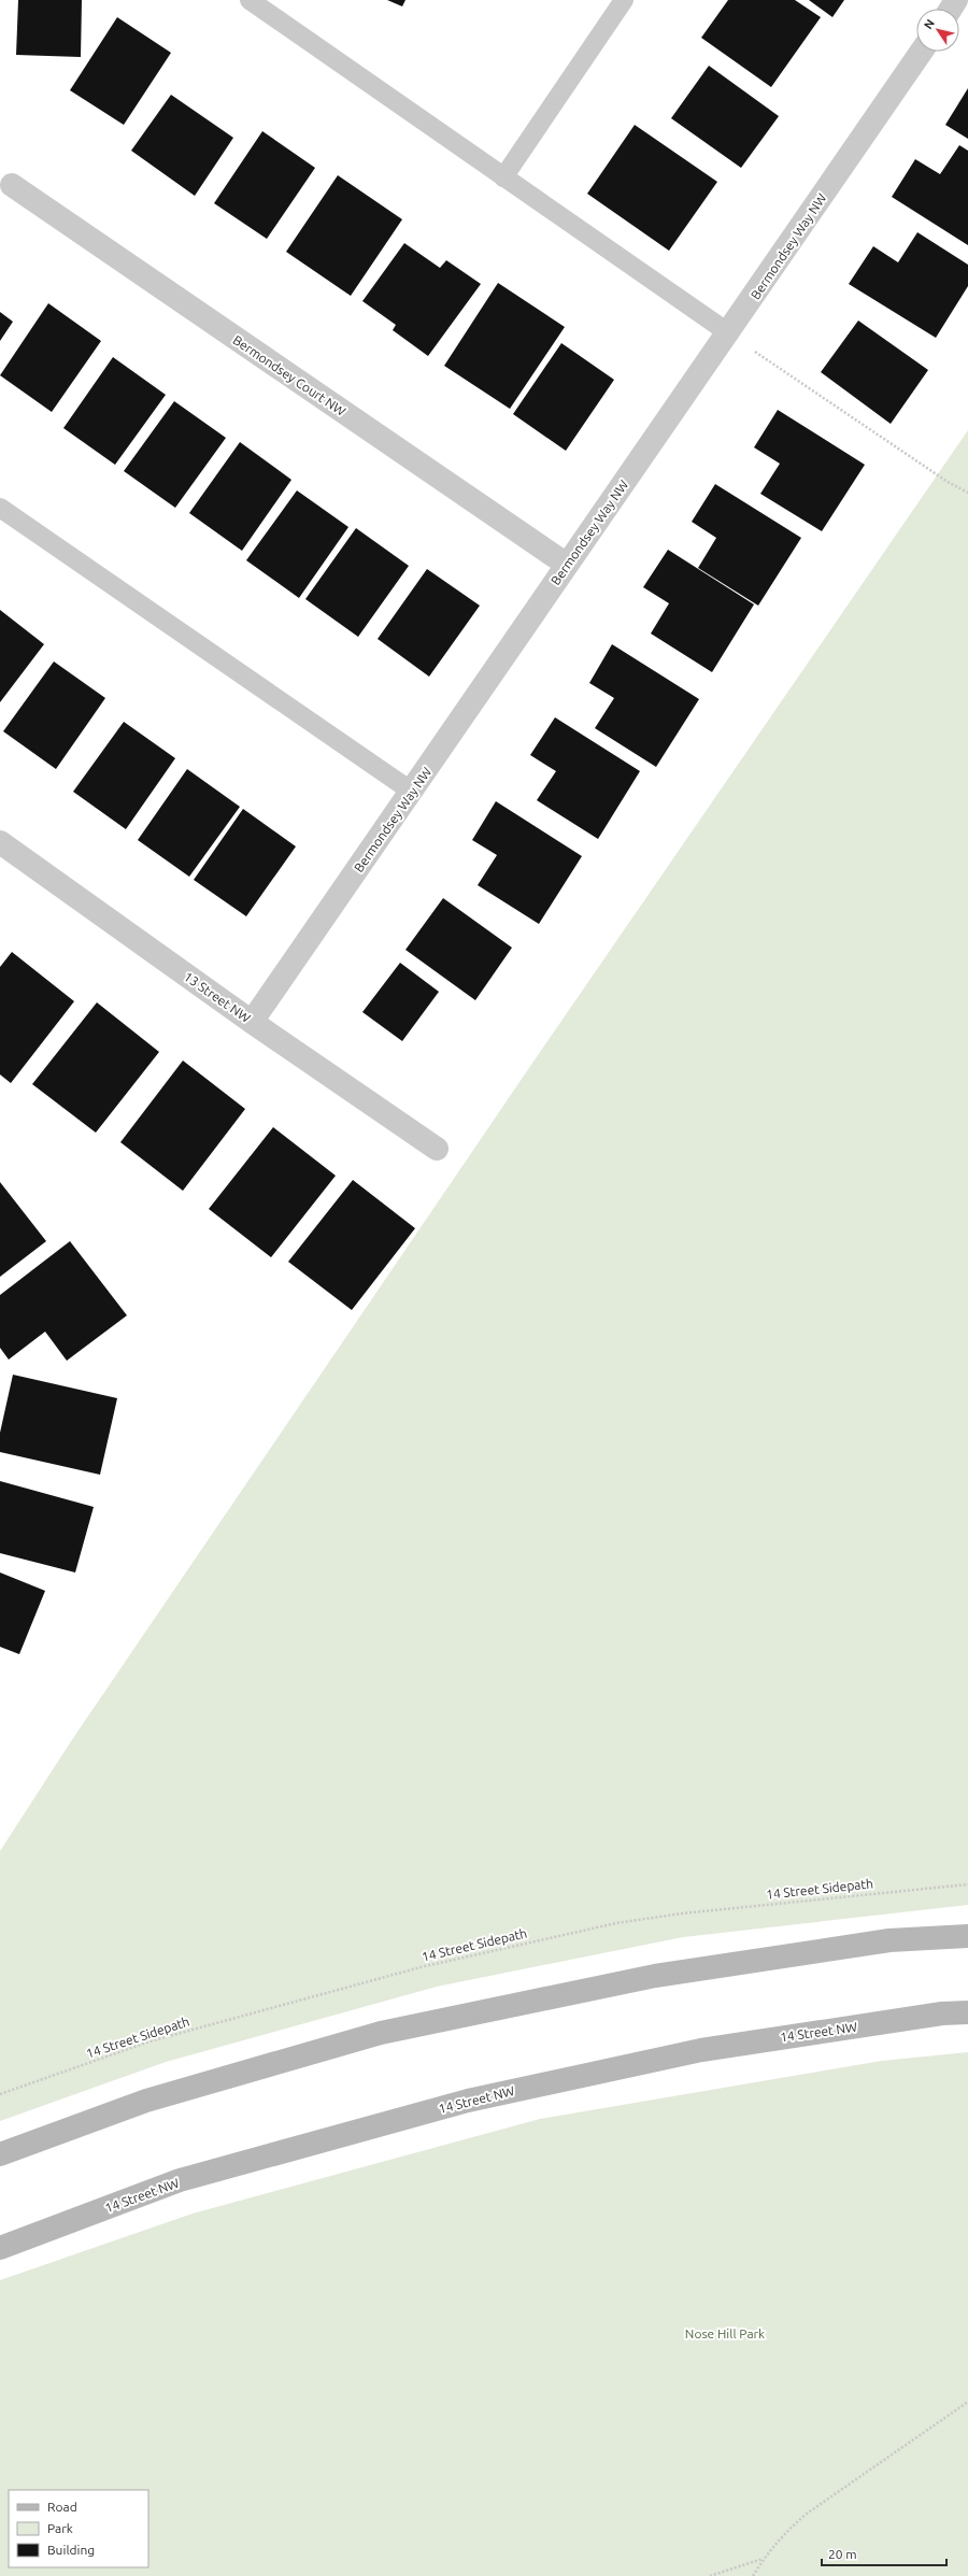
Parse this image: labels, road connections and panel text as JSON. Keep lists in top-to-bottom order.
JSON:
{
  "streets": {
    "main road": ["14 Street NW"],
    "street": ["Bermondsey Way NW", "Bermondsey Court NW", "13 Street NW"],
    "path": ["14 Street Sidepath"]
  },
  "crossings": [
    ["Bermondsey Way NW", "Bermondsey Court NW"],
    ["Bermondsey Way NW", "13 Street NW"]
  ],
  "parks": ["Nose Hill Park"],
  "legend": ["Road", "Park", "Building"],
  "scale_bar": "20 m",
  "north": "top left"
}
